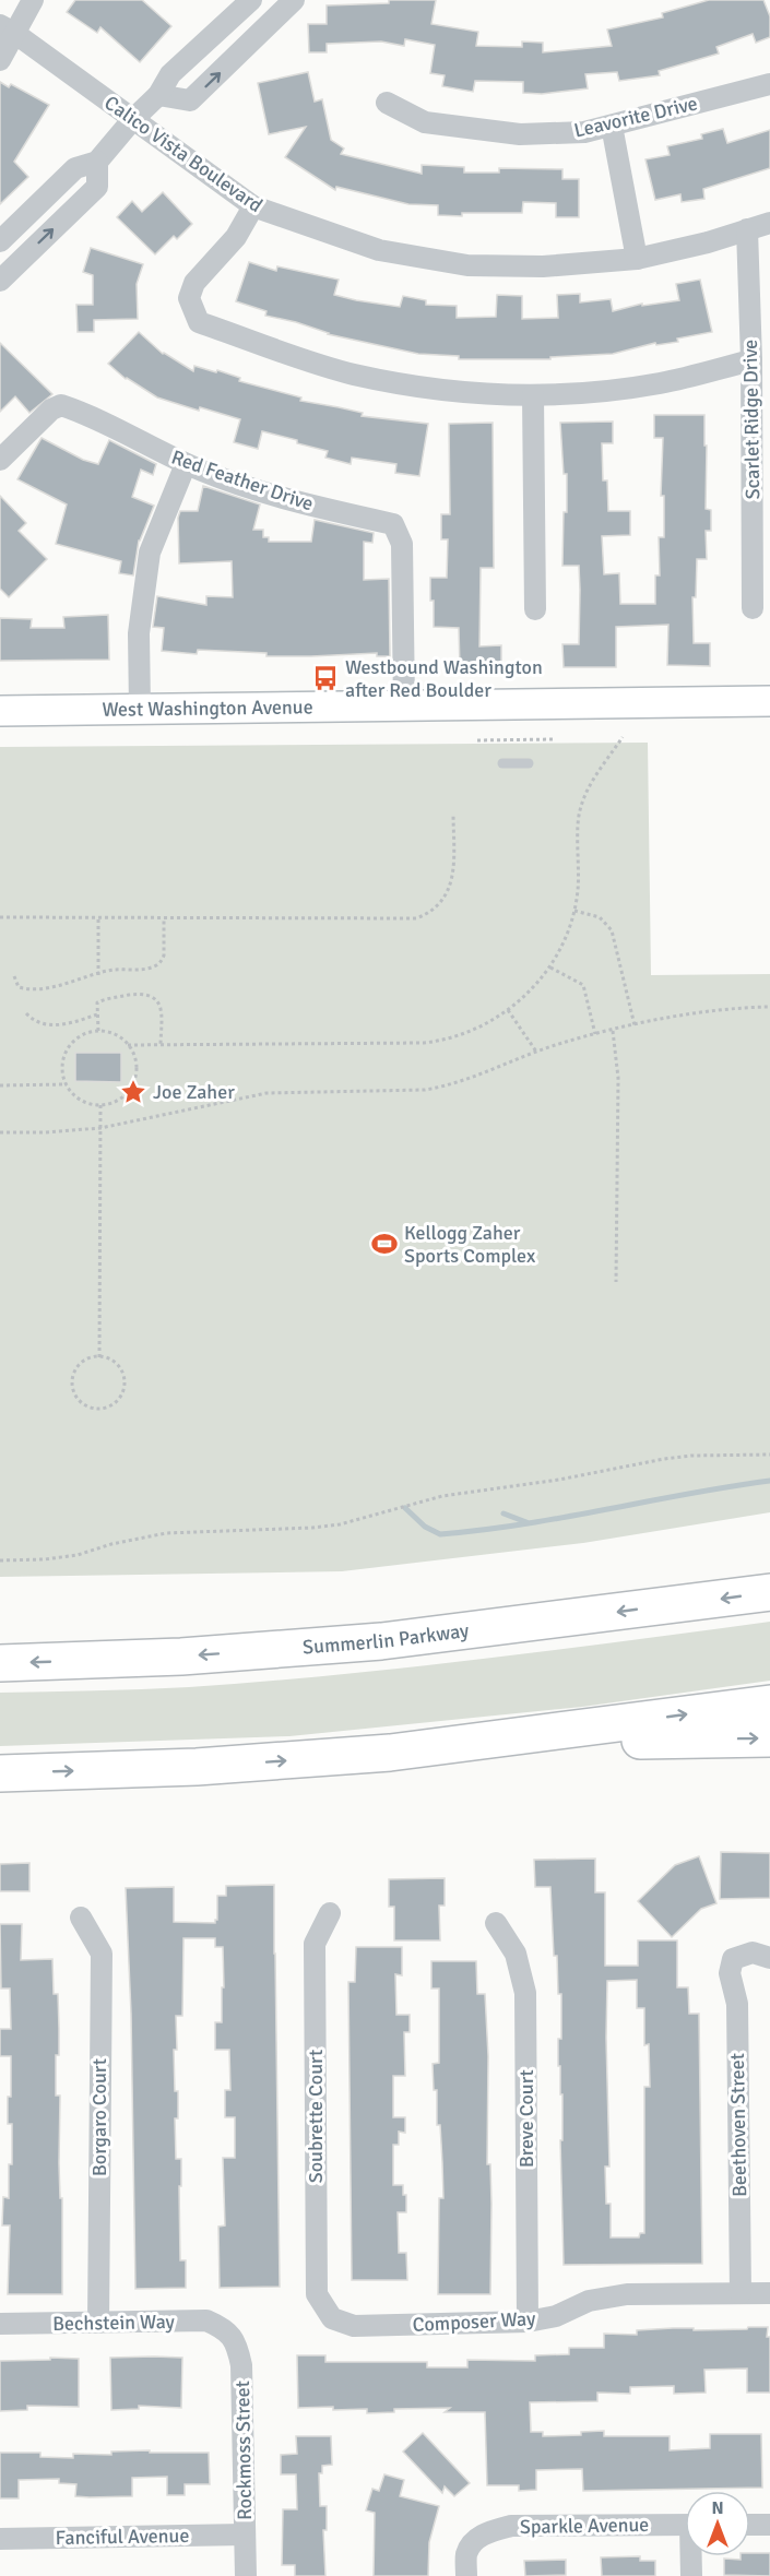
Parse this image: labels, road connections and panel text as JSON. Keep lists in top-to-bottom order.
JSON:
{
  "streets": {
    "highway": ["Summerlin Parkway"],
    "main road": ["West Washington Avenue"],
    "street": [
      "Leavorite Drive",
      "Calico Vista Boulevard",
      "Scarlet Ridge Drive",
      "Red Feather Drive",
      "Soubrette Court",
      "Borgaro Court",
      "Breve Court",
      "Beethoven Street",
      "Composer Way",
      "Bechstein Way",
      "Rockmoss Street",
      "Sparkle Avenue",
      "Fanciful Avenue"
    ]
  },
  "crossings": [
    ["Calico Vista Boulevard", "Scarlet Ridge Drive"],
    ["Red Feather Drive", "West Washington Avenue"],
    ["Soubrette Court", "Composer Way"],
    ["Borgaro Court", "Bechstein Way"],
    ["Breve Court", "Composer Way"],
    ["Beethoven Street", "Composer Way"],
    ["Bechstein Way", "Rockmoss Street"],
    ["Rockmoss Street", "Fanciful Avenue"]
  ],
  "places": {
    "bus stop": ["Westbound Washington after Red Boulder"],
    "place": ["Joe Zaher"],
    "sports": ["Kellogg Zaher Sports Complex"]
  },
  "north": "top"
}
